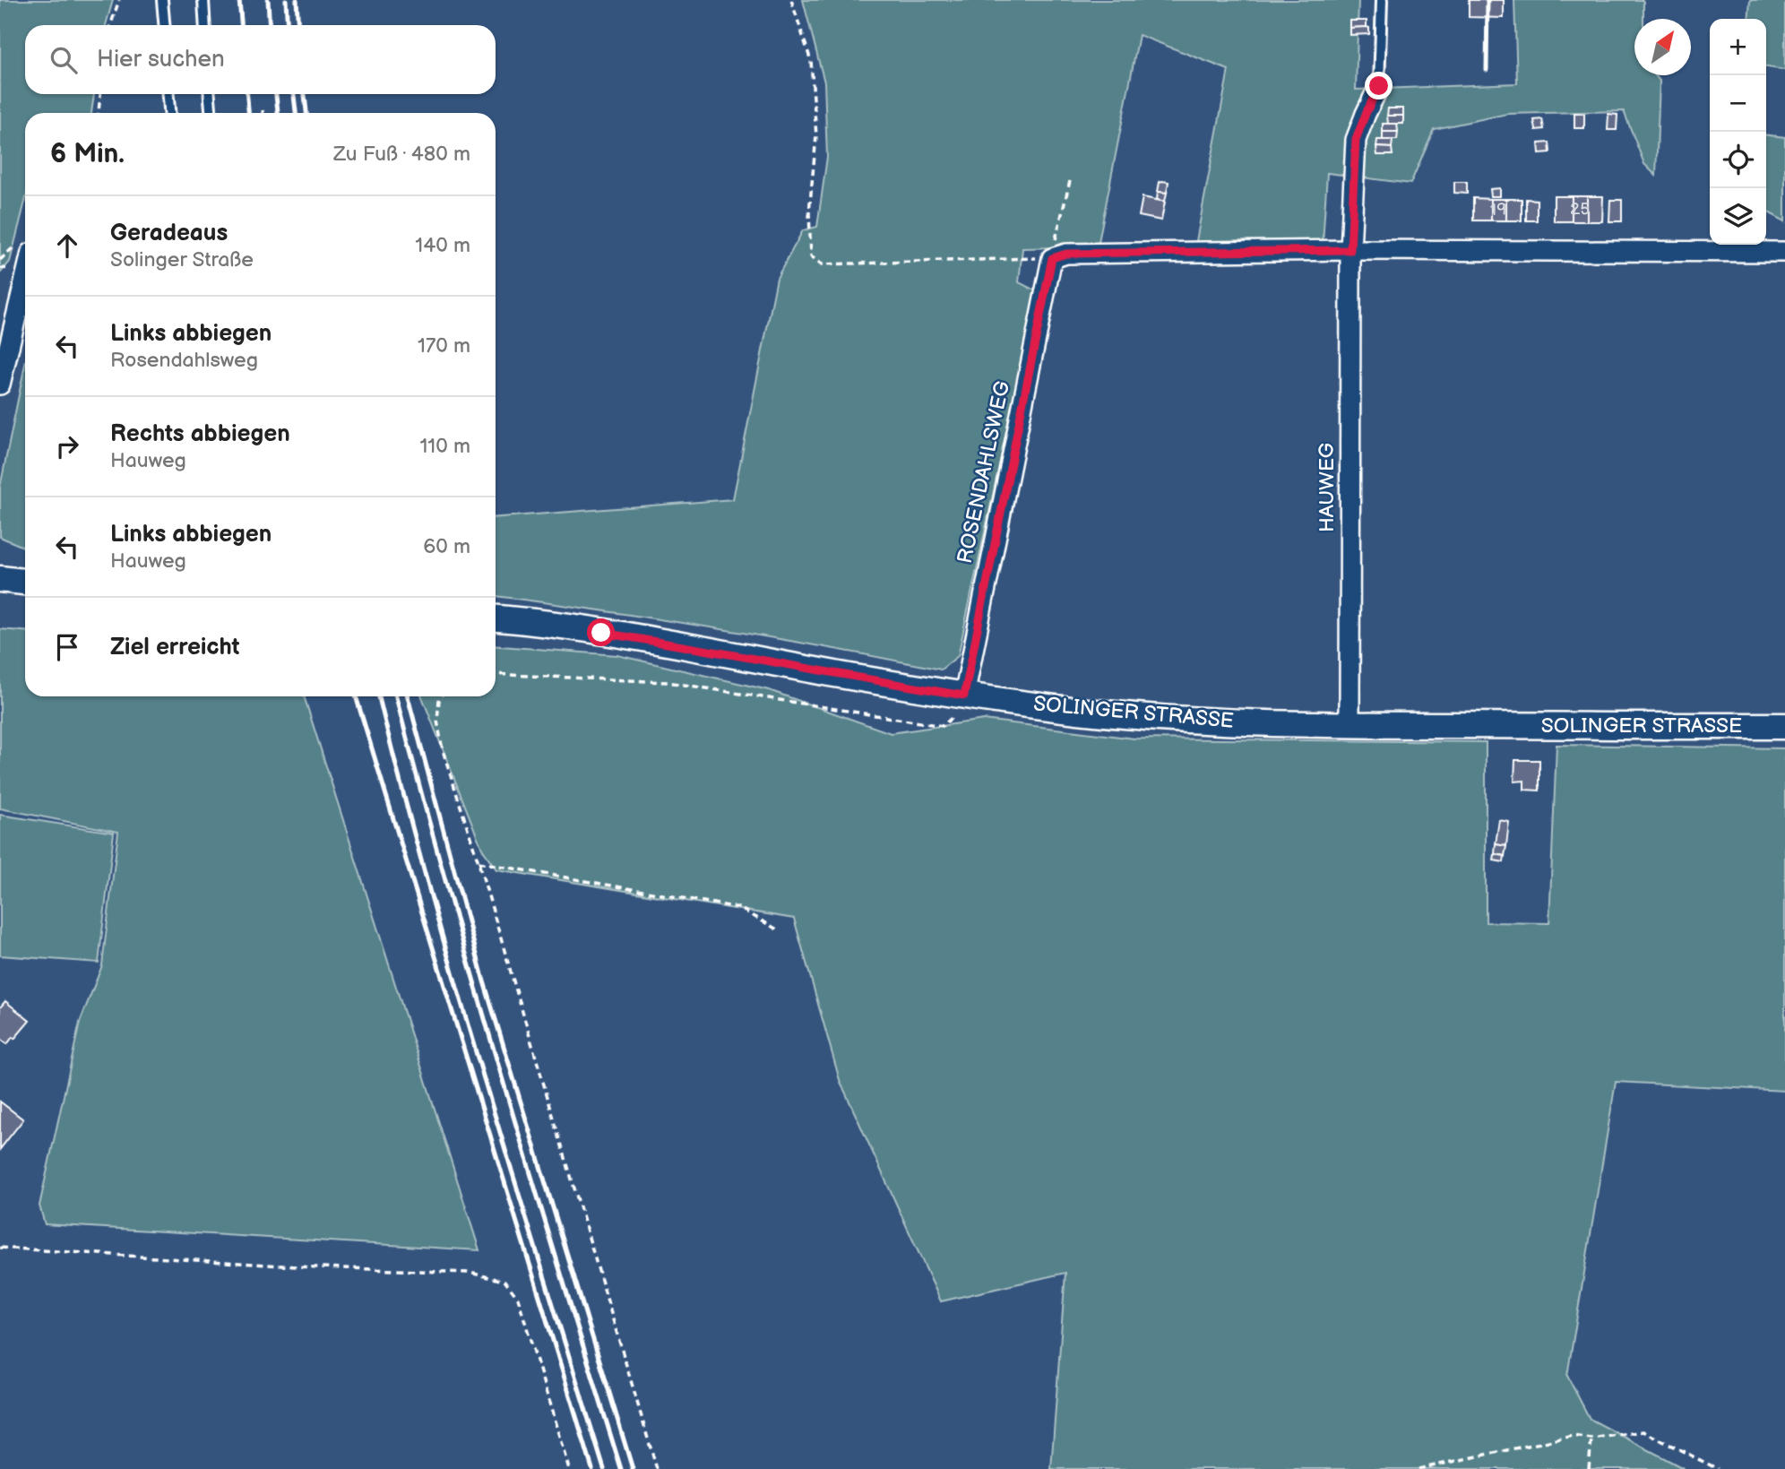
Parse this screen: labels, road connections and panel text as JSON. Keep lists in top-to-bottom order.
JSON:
{
  "streets": {
    "main road": ["SOLINGER STRASSE"],
    "street": ["ROSENDAHLSWEG", "HAUWEG"]
  },
  "crossings": [
    ["ROSENDAHLSWEG", "SOLINGER STRASSE"],
    ["HAUWEG", "SOLINGER STRASSE"]
  ],
  "house_numbers": ["25", "19"],
  "north": "top right",
  "page": {
    "map_buttons": ["+", "−"],
    "search": "Hier suchen",
    "heading": ["6 Min.", "Zu Fuß · 480 m"],
    "list": [
      ["Geradeaus", "Solinger Straße", "140 m"],
      ["Links abbiegen", "Rosendahlsweg", "170 m"],
      ["Rechts abbiegen", "Hauweg", "110 m"],
      ["Links abbiegen", "Hauweg", "60 m"],
      "Ziel erreicht"
    ]
  }
}
